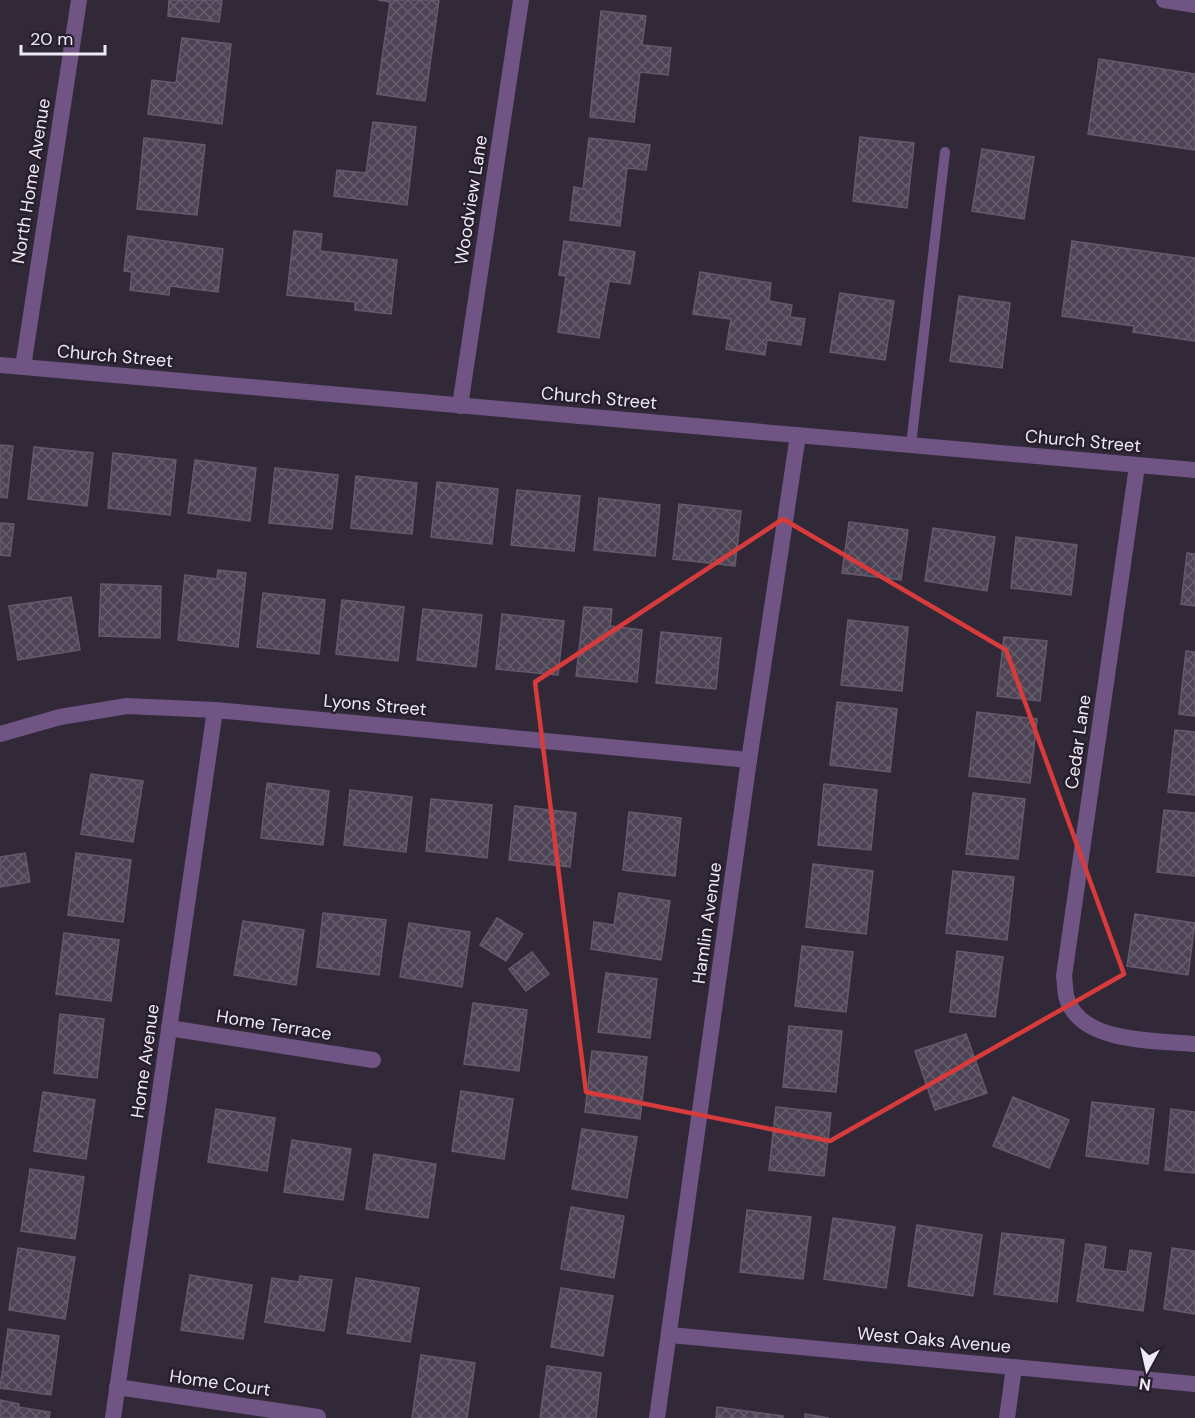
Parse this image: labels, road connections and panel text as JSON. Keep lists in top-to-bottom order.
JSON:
{
  "streets": {
    "street": [
      "North Home Avenue",
      "Woodview Lane",
      "Church Street",
      "Lyons Street",
      "Cedar Lane",
      "Hamlin Avenue",
      "Home Terrace",
      "Home Avenue",
      "West Oaks Avenue",
      "Home Court"
    ]
  },
  "crossings": [
    ["North Home Avenue", "Church Street"],
    ["Woodview Lane", "Church Street"],
    ["Church Street", "Cedar Lane"],
    ["Church Street", "Hamlin Avenue"],
    ["Lyons Street", "Hamlin Avenue"],
    ["Lyons Street", "Home Avenue"],
    ["Hamlin Avenue", "West Oaks Avenue"],
    ["Home Terrace", "Home Avenue"],
    ["Home Avenue", "Home Court"]
  ],
  "scale_bar": "20 m",
  "north": "bottom"
}
